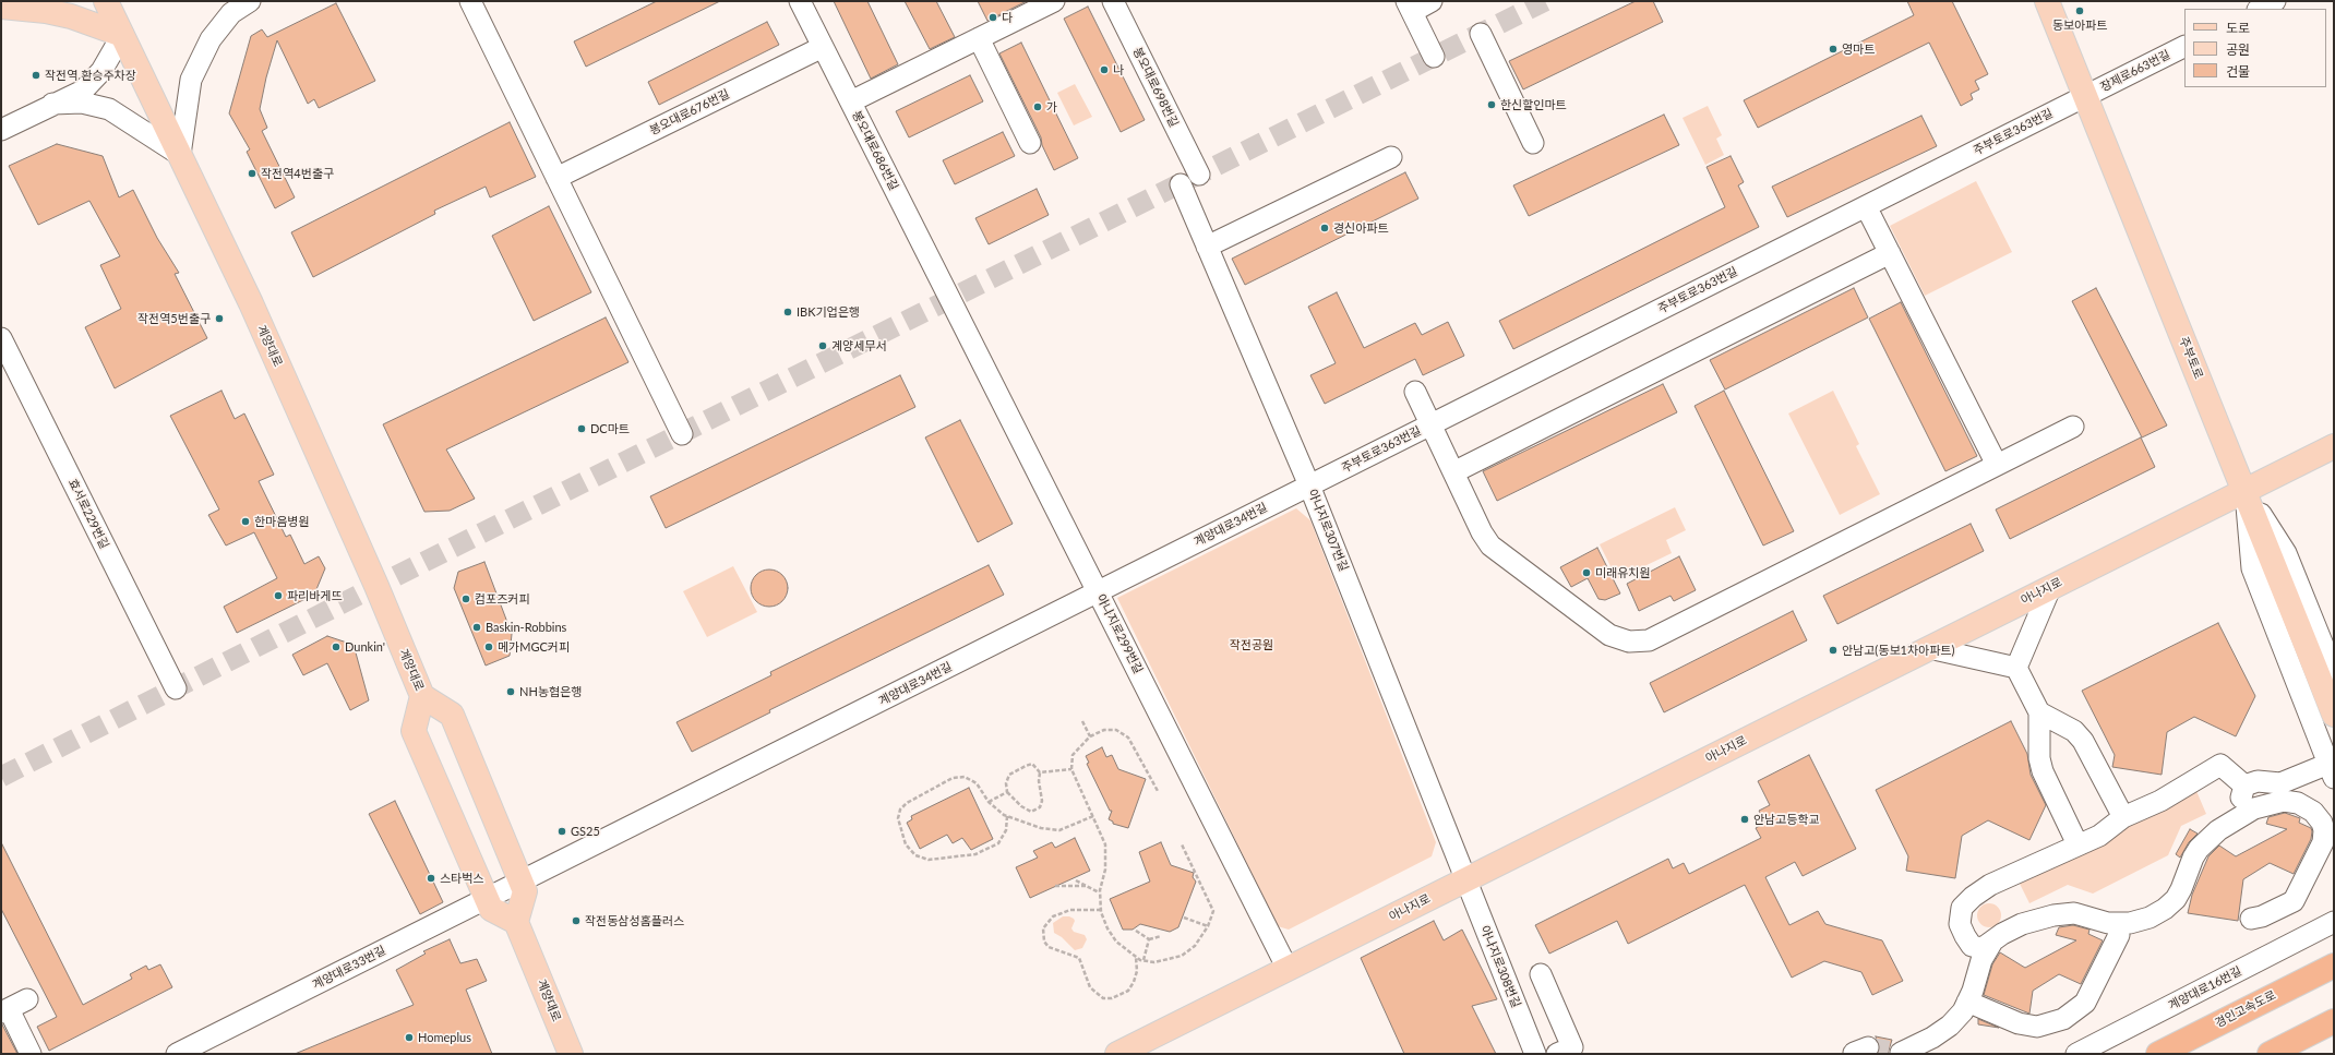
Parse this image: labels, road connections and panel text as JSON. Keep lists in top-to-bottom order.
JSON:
{
  "streets": {
    "highway": ["경인고속도로"],
    "main road": ["계양대로", "주부토로", "아나지로"],
    "street": [
      "장제로663번길",
      "봉오대로698번길",
      "봉오대로676번길",
      "주부토로363번길",
      "봉오대로686번길",
      "효서로229번길",
      "계양대로34번길",
      "아나지로307번길",
      "아나지로299번길",
      "아나지로308번길",
      "계양대로33번길",
      "계양대로16번길"
    ]
  },
  "crossings": [
    ["장제로663번길", "주부토로363번길"],
    ["장제로663번길", "주부토로"],
    ["봉오대로676번길", "봉오대로686번길"],
    ["주부토로363번길", "주부토로"],
    ["주부토로363번길", "계양대로34번길"],
    ["주부토로363번길", "아나지로307번길"],
    ["봉오대로686번길", "아나지로299번길"],
    ["계양대로", "계양대로34번길"],
    ["계양대로", "계양대로33번길"],
    ["주부토로", "아나지로"],
    ["계양대로34번길", "아나지로307번길"],
    ["계양대로34번길", "아나지로299번길"],
    ["계양대로34번길", "계양대로33번길"],
    ["아나지로307번길", "아나지로"],
    ["아나지로307번길", "아나지로308번길"],
    ["아나지로", "아나지로299번길"],
    ["아나지로", "아나지로308번길"]
  ],
  "parks": ["작전공원"],
  "places": [
    "동보아파트",
    "다",
    "영마트",
    "나",
    "작전역 환승주차장",
    "한신할인마트",
    "가",
    "작전역4번출구",
    "경신아파트",
    "IBK기업은행",
    "작전역5번출구",
    "계양세무서",
    "DC마트",
    "한마음병원",
    "미래유치원",
    "파리바게뜨",
    "컴포즈커피",
    "Baskin-Robbins",
    "Dunkin'",
    "메가MGC커피",
    "안남고(동보1차아파트)",
    "NH농협은행",
    "안남고등학교",
    "GS25",
    "스타벅스",
    "작전동삼성홈플러스",
    "Homeplus"
  ],
  "legend": ["도로", "공원", "건물"]
}
